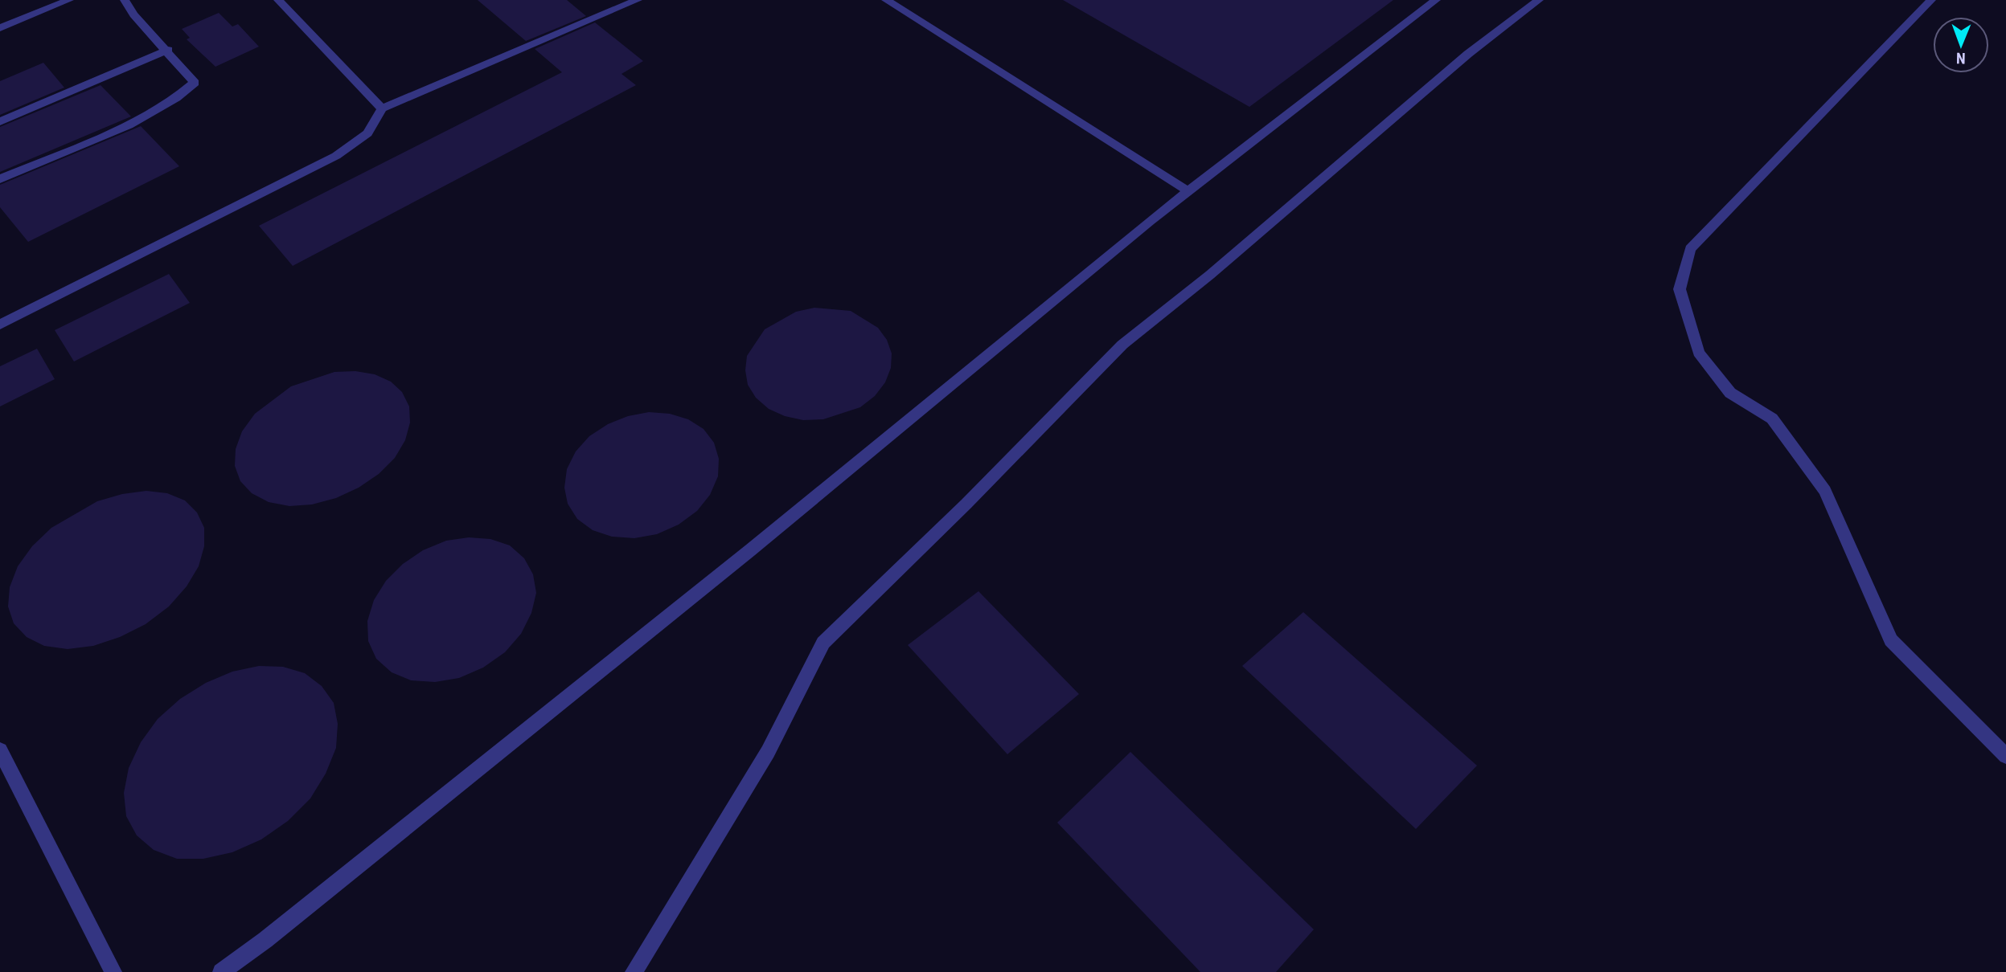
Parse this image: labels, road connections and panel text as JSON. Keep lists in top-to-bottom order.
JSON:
{
  "north": "bottom"
}
